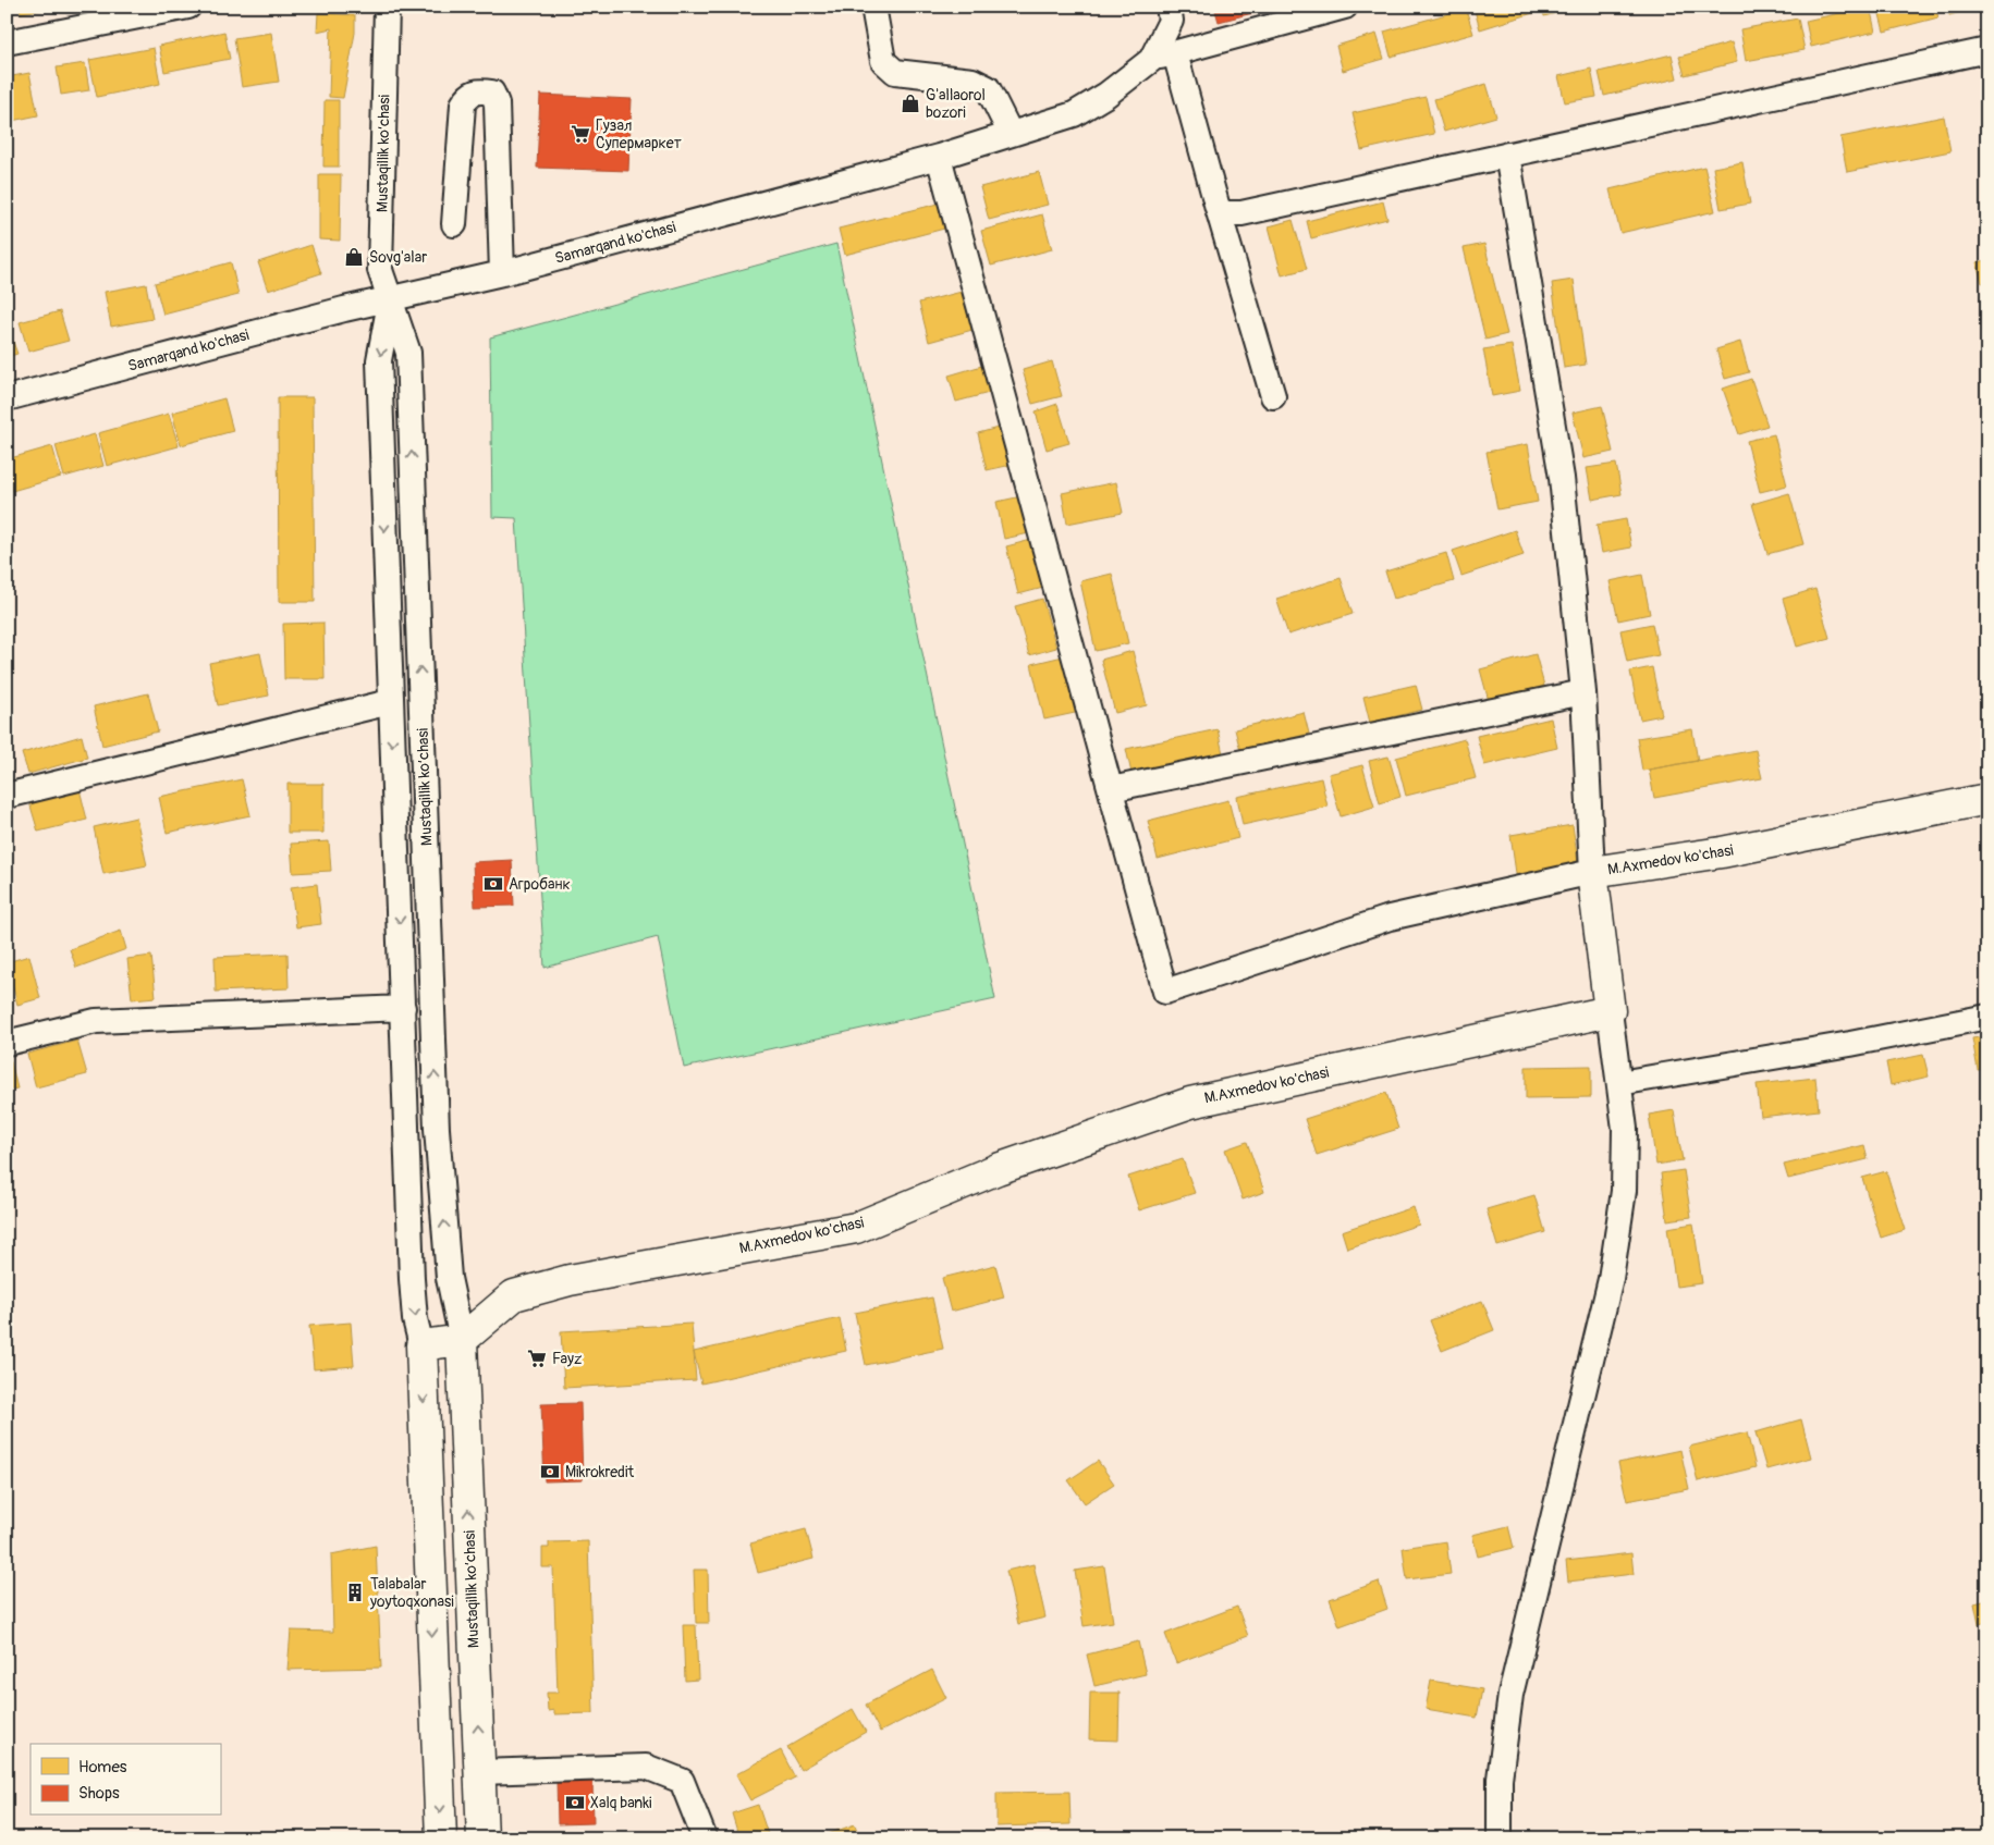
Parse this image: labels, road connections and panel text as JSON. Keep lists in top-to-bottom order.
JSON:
{
  "streets": {
    "main road": ["Mustaqillik ko’chasi", "M.Axmedov ko'chasi"],
    "street": ["Samarqand ko'chasi"]
  },
  "crossings": [
    ["Mustaqillik ko’chasi", "Samarqand ko'chasi"],
    ["Mustaqillik ko’chasi", "M.Axmedov ko'chasi"]
  ],
  "places": {
    "shop": ["G'allaorol bozori", "Sovg'alar"],
    "supermarket": ["Гузал Супермаркет", "Fayz"],
    "bank": ["Агробанк", "Mikrokredit", "Xalq banki"],
    "building": ["Talabalar yoytoqxonasi"]
  },
  "legend": ["Homes", "Shops"]
}
